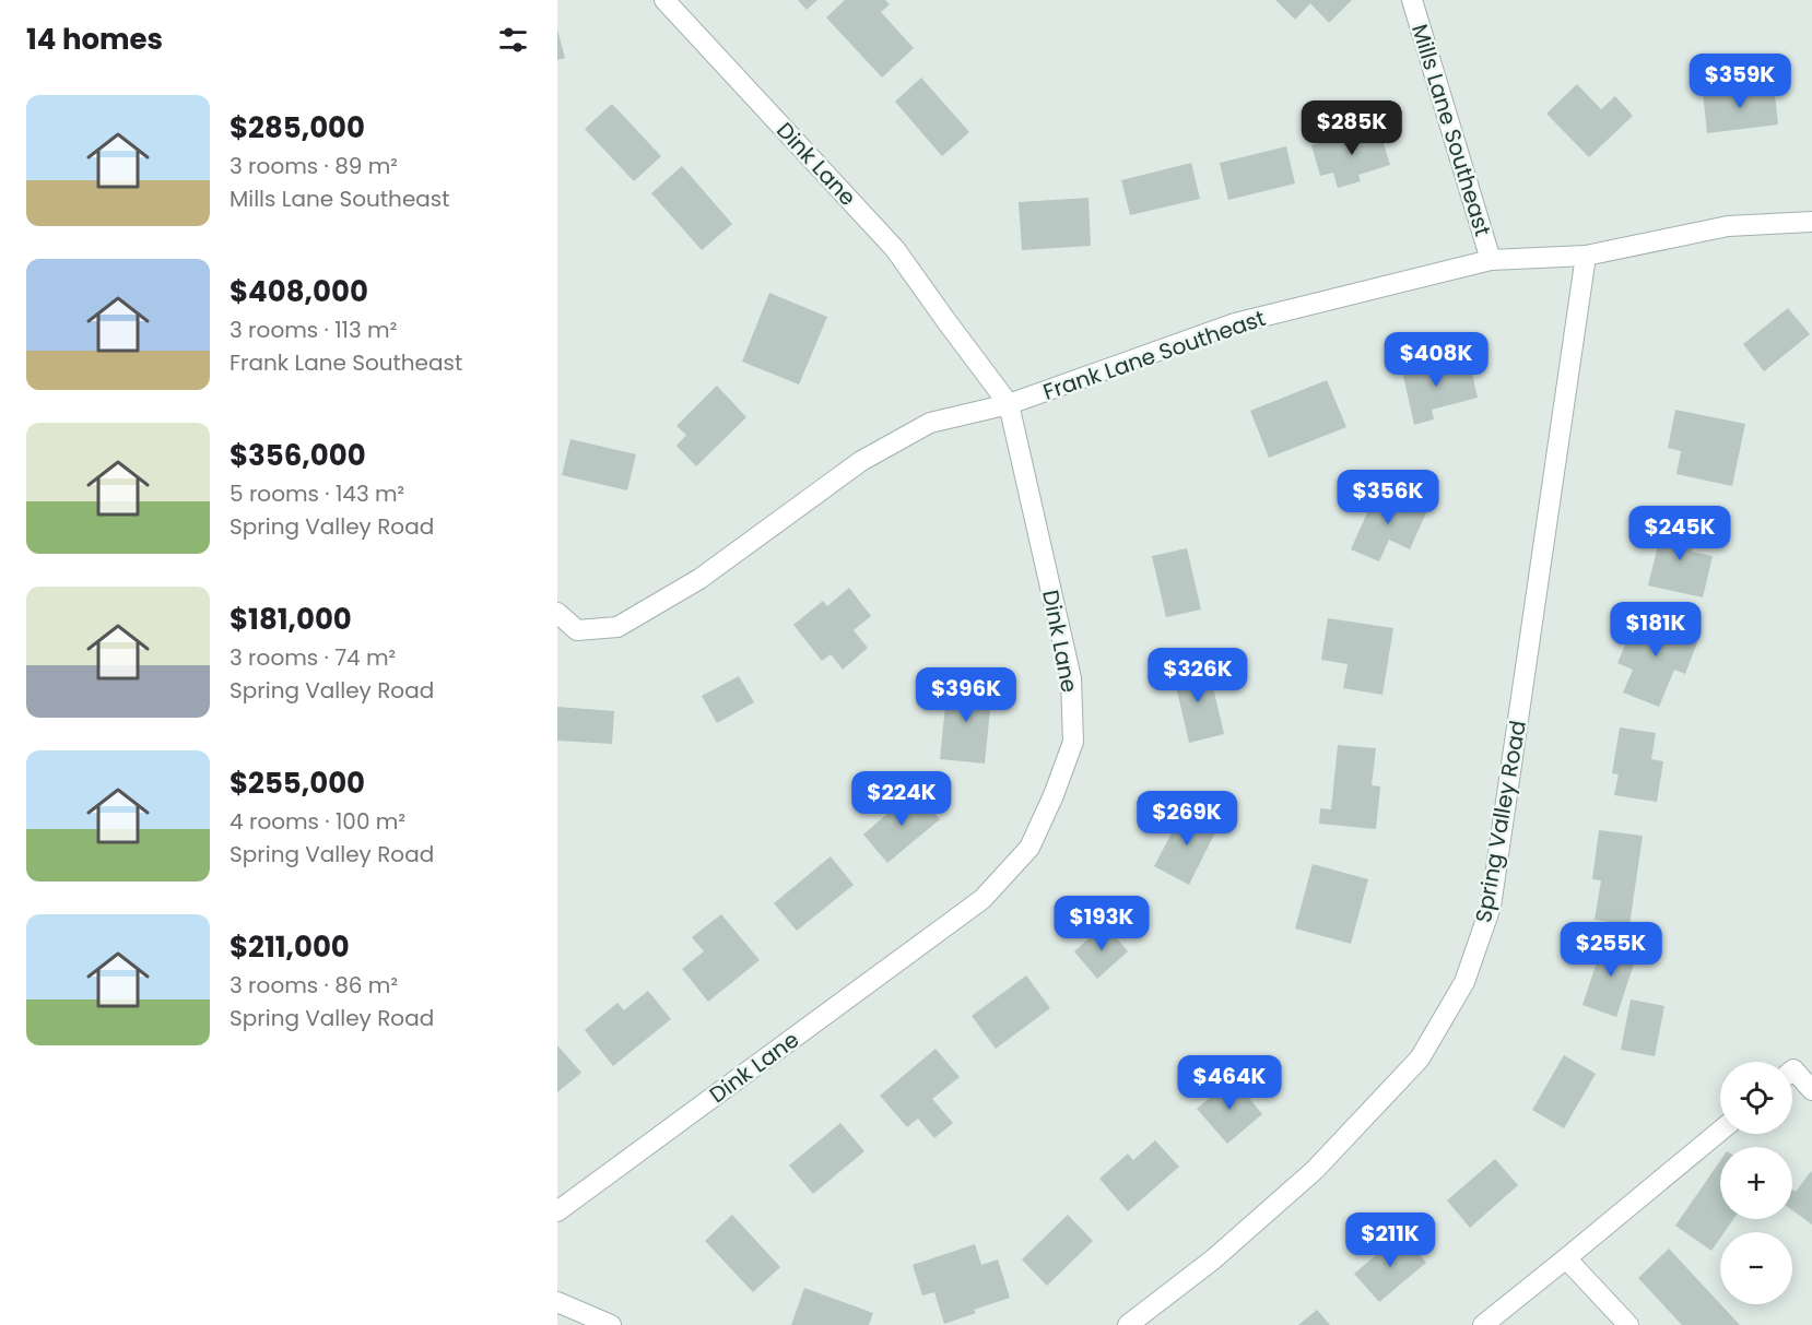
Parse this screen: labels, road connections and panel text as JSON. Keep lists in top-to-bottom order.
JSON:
{
  "streets": {
    "street": [
      "Mills Lane Southeast",
      "Dink Lane",
      "Frank Lane Southeast",
      "Spring Valley Road"
    ]
  },
  "crossings": [
    ["Mills Lane Southeast", "Frank Lane Southeast"],
    ["Dink Lane", "Frank Lane Southeast"],
    ["Frank Lane Southeast", "Spring Valley Road"]
  ],
  "page": {
    "heading": "14 homes",
    "price": [
      "$359K",
      "$285K",
      "$408K",
      "$356K",
      "$245K",
      "$181K",
      "$326K",
      "$396K",
      "$224K",
      "$269K",
      "$193K",
      "$255K",
      "$464K",
      "$211K"
    ],
    "list": [
      {
        "name": "$285,000",
        "note": "3 rooms · 89 m² · Mills Lane Southeast"
      },
      {
        "name": "$408,000",
        "note": "3 rooms · 113 m² · Frank Lane Southeast"
      },
      {
        "name": "$356,000",
        "note": "5 rooms · 143 m² · Spring Valley Road"
      },
      {
        "name": "$181,000",
        "note": "3 rooms · 74 m² · Spring Valley Road"
      },
      {
        "name": "$255,000",
        "note": "4 rooms · 100 m² · Spring Valley Road"
      },
      {
        "name": "$211,000",
        "note": "3 rooms · 86 m² · Spring Valley Road"
      }
    ],
    "map_buttons": ["+", "−"]
  }
}
